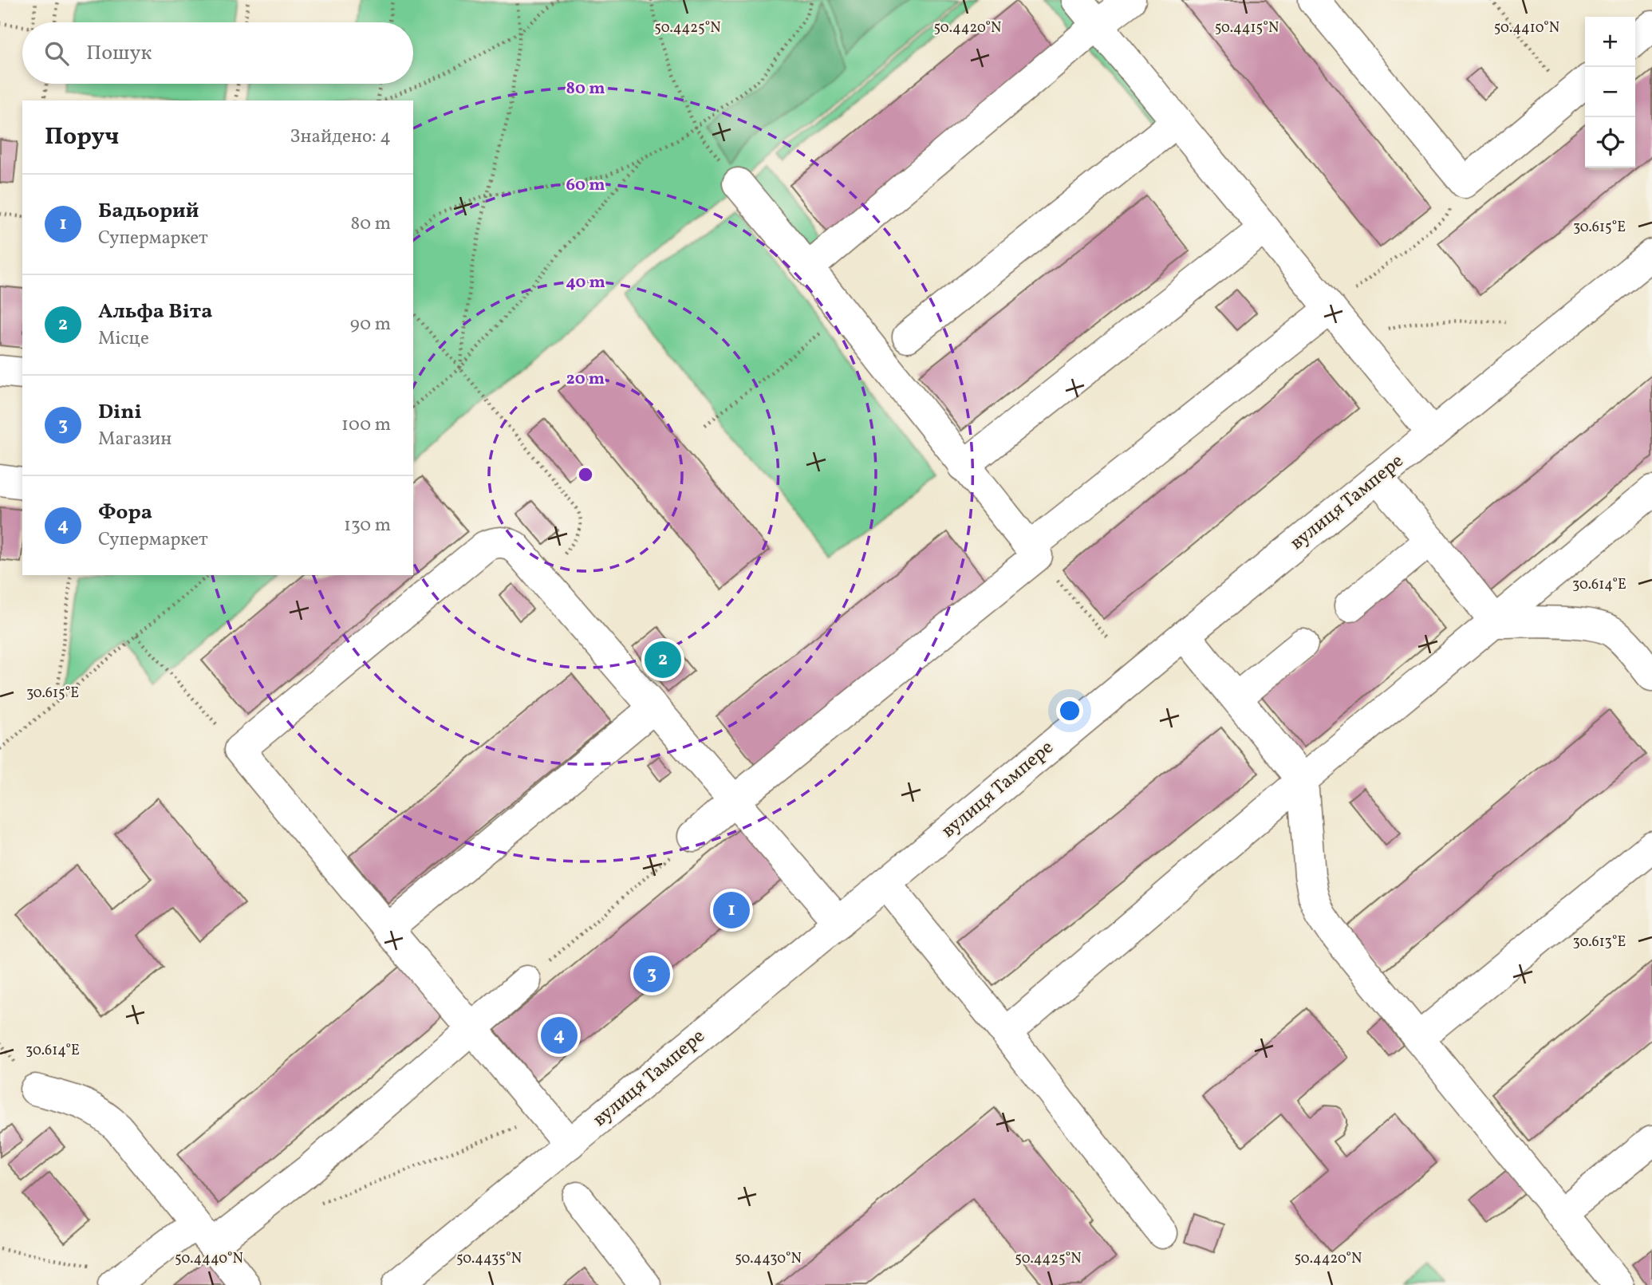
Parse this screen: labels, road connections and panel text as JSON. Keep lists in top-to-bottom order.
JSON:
{
  "streets": {
    "street": ["вулиця Тампере"]
  },
  "page": {
    "map_buttons": ["+", "−"],
    "search": "Пошук",
    "heading": ["Поруч", "Знайдено: 4"],
    "list": [
      {
        "mark": "1",
        "name": "Бадьорий",
        "note": "Супермаркет",
        "value": "80 m"
      },
      {
        "mark": "2",
        "name": "Альфа Віта",
        "note": "Місце",
        "value": "90 m"
      },
      {
        "mark": "3",
        "name": "Dini",
        "note": "Магазин",
        "value": "100 m"
      },
      {
        "mark": "4",
        "name": "Фора",
        "note": "Супермаркет",
        "value": "130 m"
      }
    ],
    "pins": [
      "2",
      "1",
      "3",
      "4"
    ]
  },
  "coordinates": [
    "50.4425°N",
    "50.4420°N",
    "50.4415°N",
    "50.4410°N",
    "30.615°E",
    "30.614°E",
    "30.613°E",
    "50.4440°N",
    "50.4435°N",
    "50.4430°N"
  ],
  "rings": [
    "80 m",
    "60 m",
    "40 m",
    "20 m"
  ]
}
